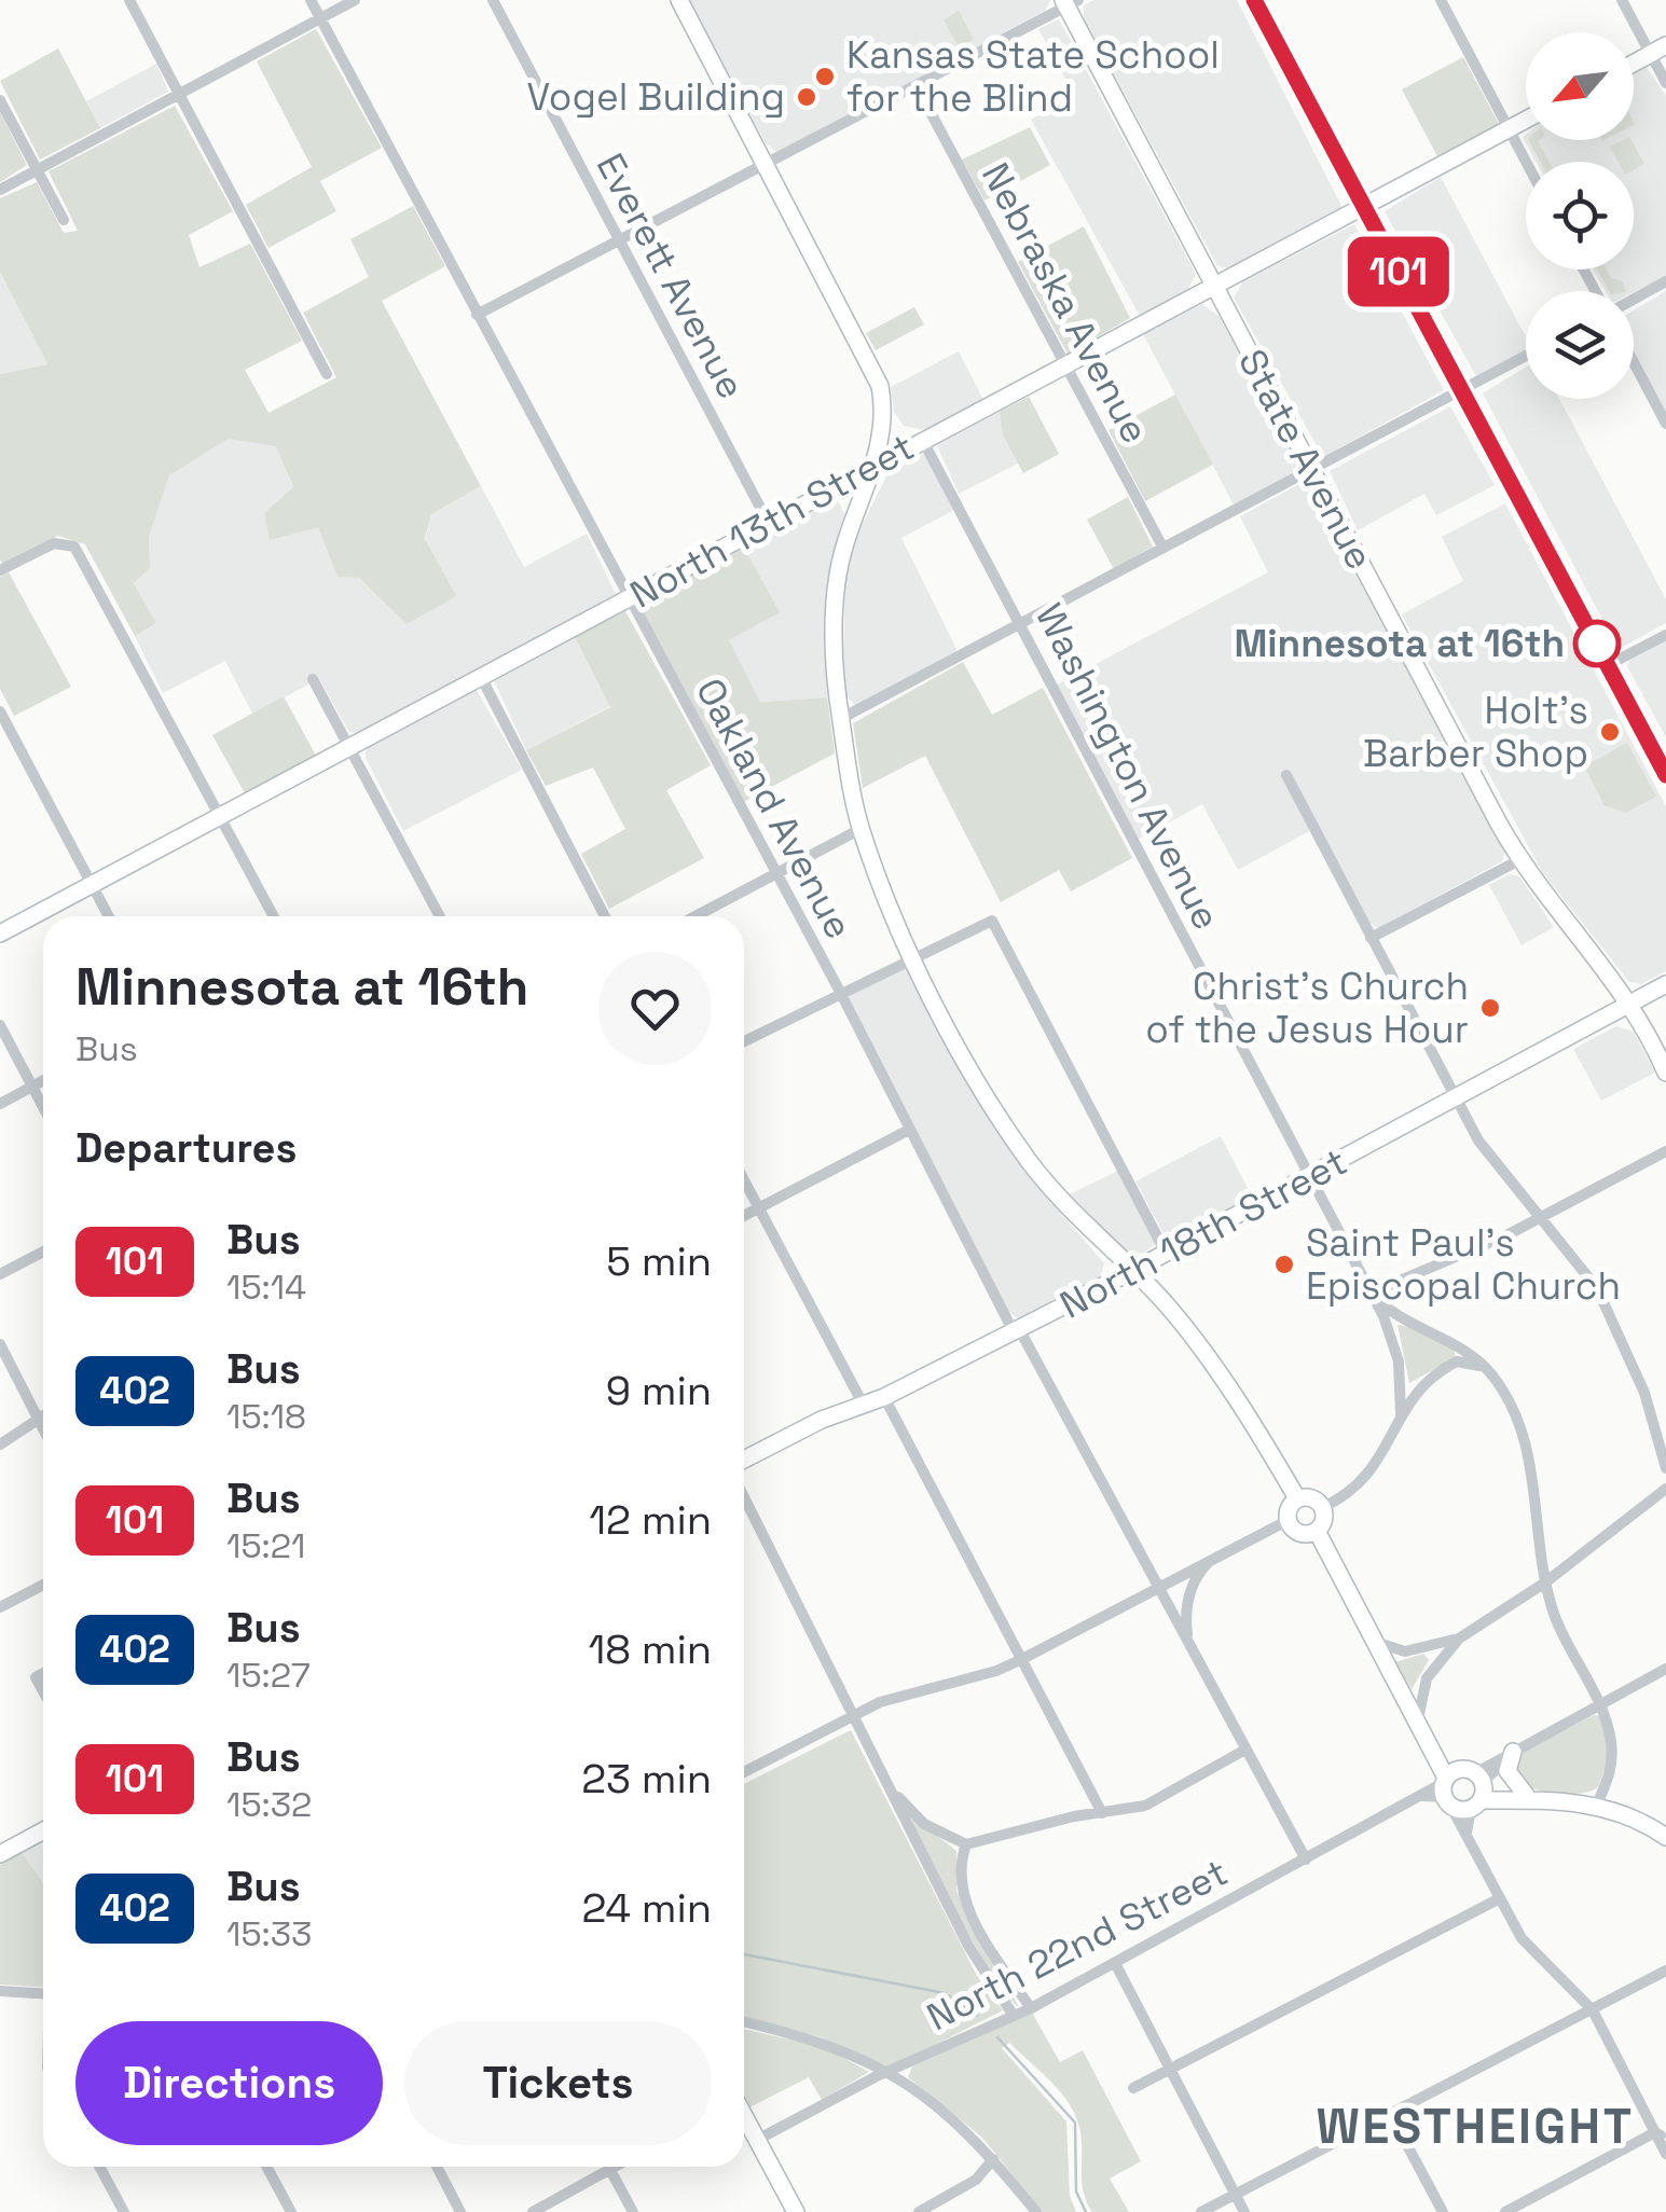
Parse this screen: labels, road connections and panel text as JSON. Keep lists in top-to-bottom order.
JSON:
{
  "streets": {
    "street": [
      "Everett Avenue",
      "Nebraska Avenue",
      "State Avenue",
      "North 13th Street",
      "Washington Avenue",
      "Oakland Avenue",
      "North 18th Street",
      "North 22nd Street"
    ]
  },
  "crossings": [
    ["Everett Avenue", "North 13th Street"],
    ["Nebraska Avenue", "North 13th Street"],
    ["State Avenue", "North 13th Street"],
    ["State Avenue", "North 18th Street"],
    ["North 13th Street", "Washington Avenue"],
    ["North 13th Street", "Oakland Avenue"],
    ["Washington Avenue", "North 18th Street"],
    ["Washington Avenue", "North 22nd Street"],
    ["Oakland Avenue", "North 18th Street"],
    ["Oakland Avenue", "North 22nd Street"]
  ],
  "districts": ["WESTHEIGHT"],
  "places": [
    "Kansas State School for the Blind",
    "Vogel Building",
    "Minnesota at 16th",
    "Holt's Barber Shop",
    "Christ's Church of the Jesus Hour",
    "Saint Paul's Episcopal Church"
  ],
  "lines": ["bus line 101"],
  "north": "bottom left",
  "page": {
    "on_map": "101",
    "heading": [
      ["Minnesota at 16th", "Bus"],
      "Departures"
    ],
    "list": [
      {
        "mark": "101",
        "name": "Bus",
        "note": "15:14",
        "value": "5 min"
      },
      {
        "mark": "402",
        "name": "Bus",
        "note": "15:18",
        "value": "9 min"
      },
      {
        "mark": "101",
        "name": "Bus",
        "note": "15:21",
        "value": "12 min"
      },
      {
        "mark": "402",
        "name": "Bus",
        "note": "15:27",
        "value": "18 min"
      },
      {
        "mark": "101",
        "name": "Bus",
        "note": "15:32",
        "value": "23 min"
      },
      {
        "mark": "402",
        "name": "Bus",
        "note": "15:33",
        "value": "24 min"
      }
    ],
    "buttons": ["Directions", "Tickets"]
  }
}
